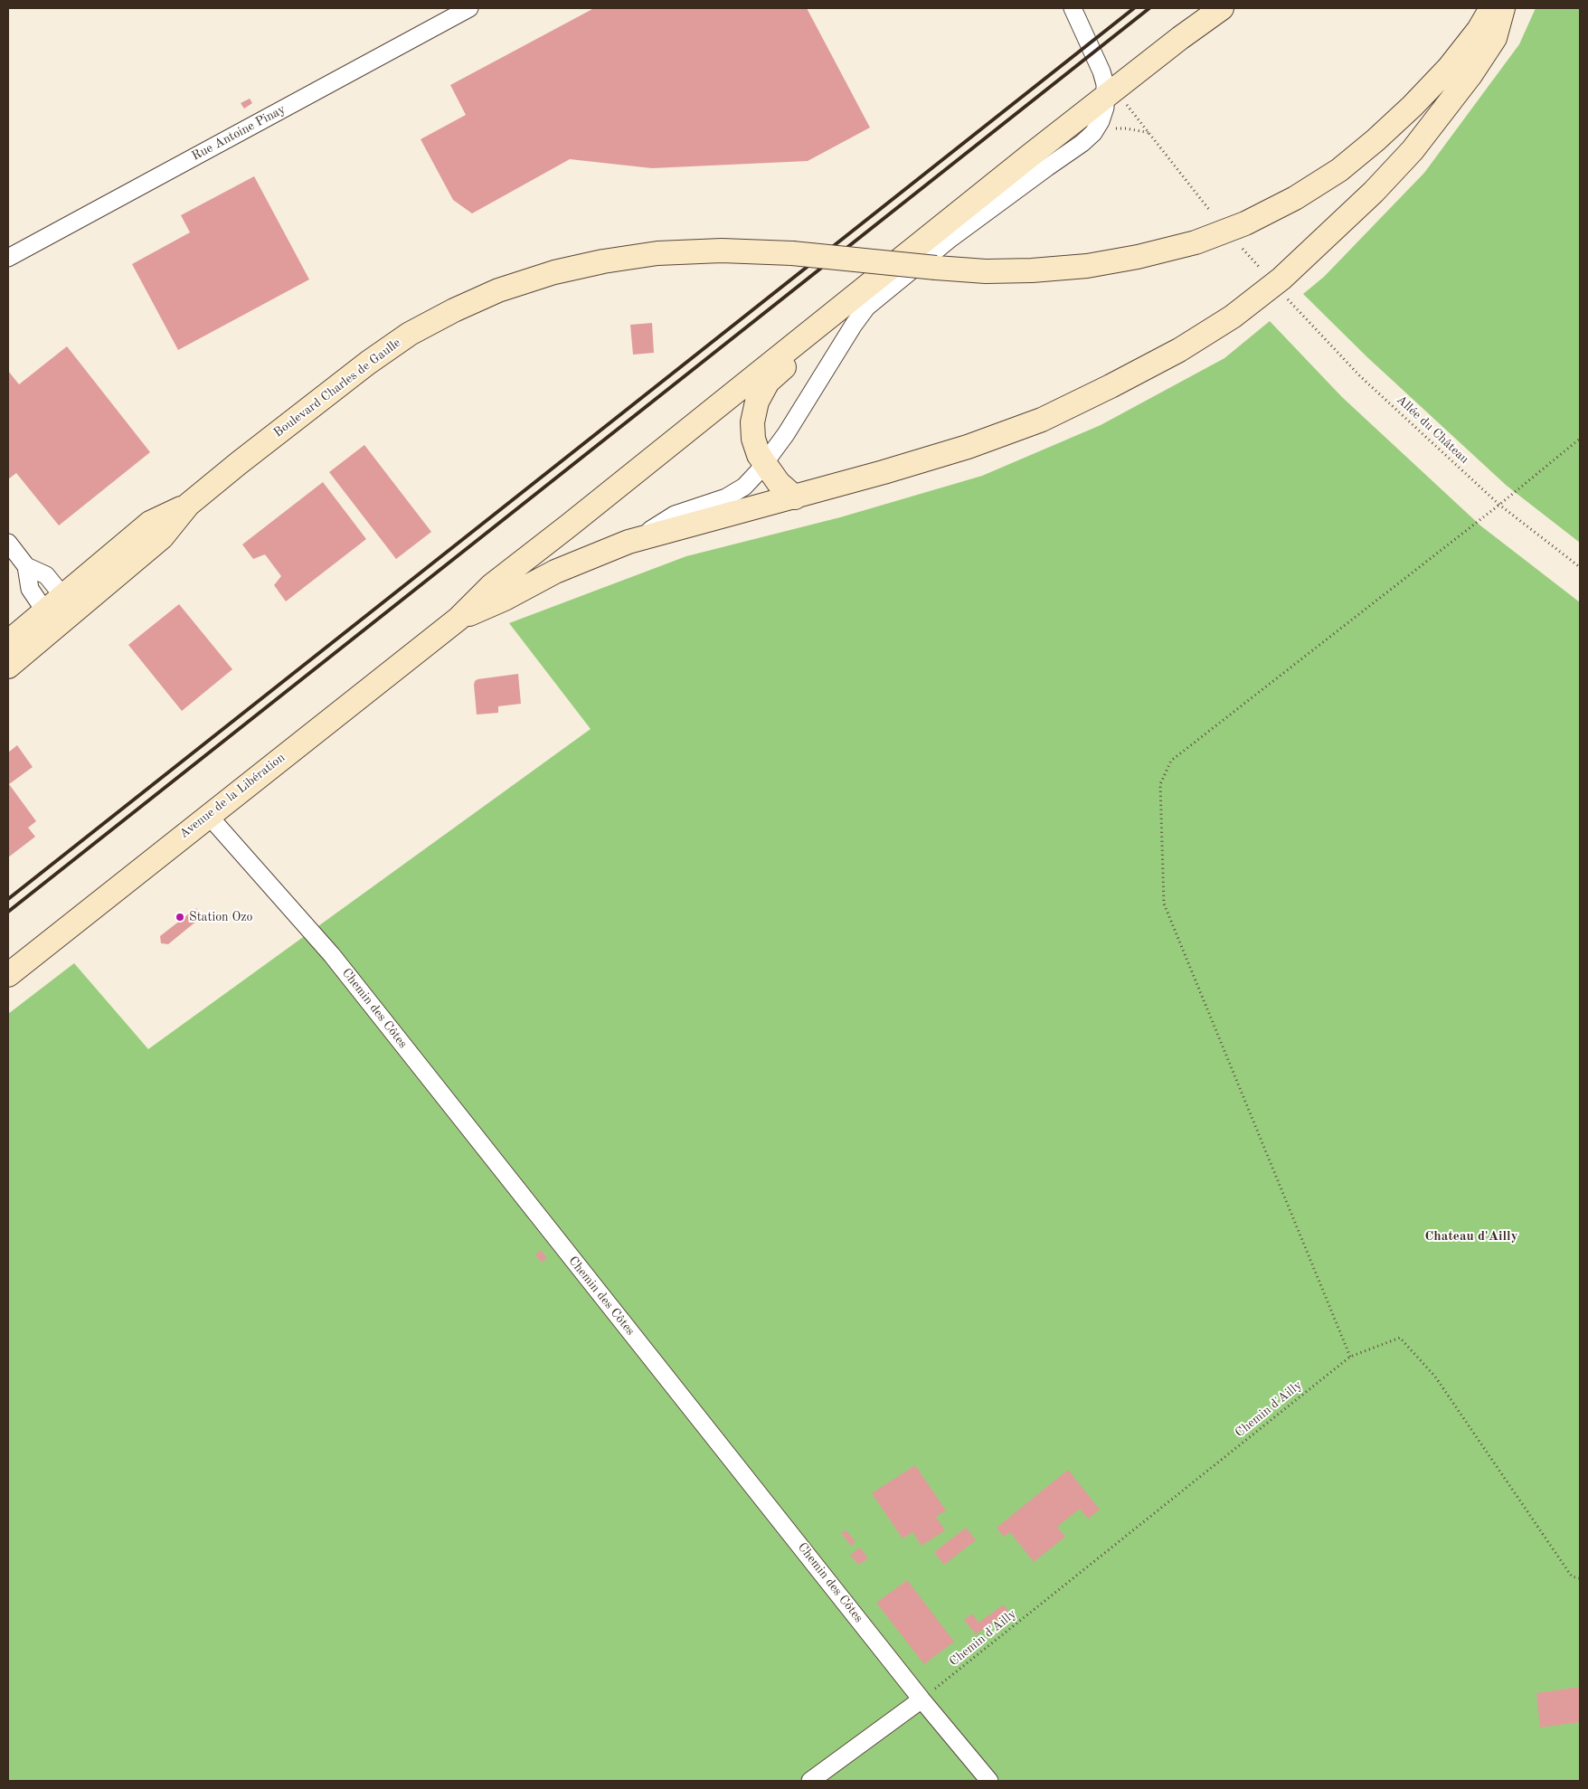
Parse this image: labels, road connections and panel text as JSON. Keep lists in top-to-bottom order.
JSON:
{
  "streets": {
    "street": [
      "Rue Antoine Pinay",
      "Boulevard Charles de Gaulle",
      "Avenue de la Libération",
      "Chemin des Côtes"
    ],
    "path": ["Allée du Château", "Chemin d'Ailly"]
  },
  "crossings": [
    ["Avenue de la Libération", "Chemin des Côtes"],
    ["Chemin des Côtes", "Chemin d'Ailly"]
  ],
  "districts": ["Chateau d'Ailly"],
  "places": ["Station Ozo"]
}
